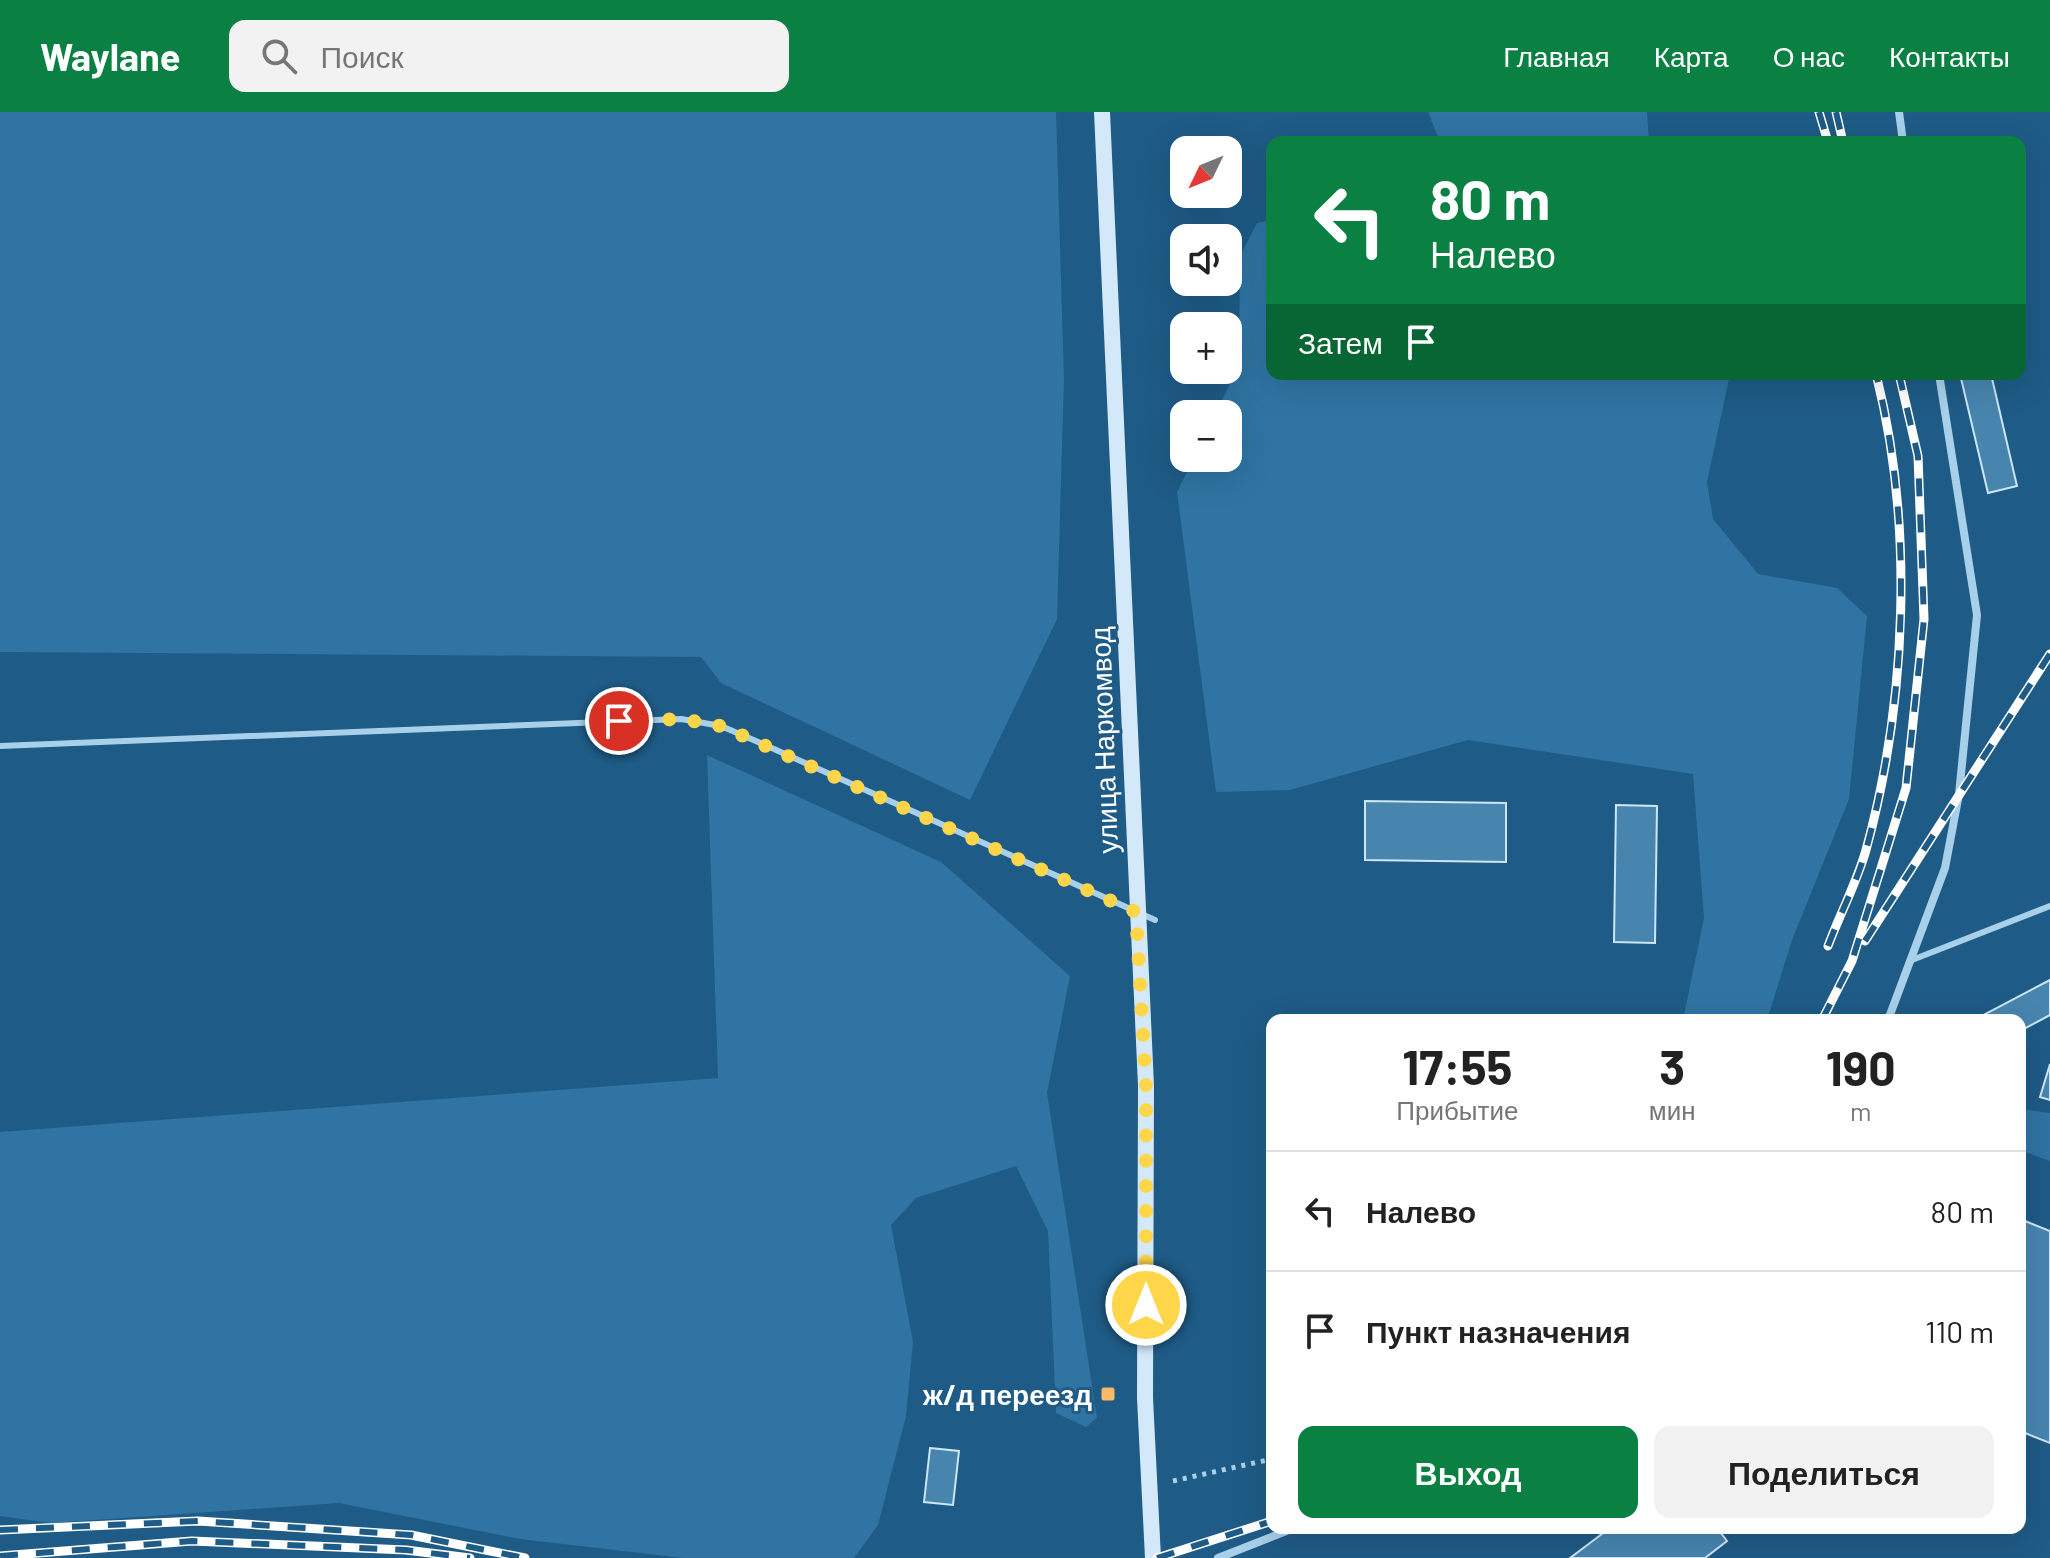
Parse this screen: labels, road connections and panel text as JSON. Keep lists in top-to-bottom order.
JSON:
{
  "streets": {
    "street": ["улица Наркомвод"]
  },
  "places": {
    "transit": ["ж/д переезд"]
  },
  "north": "bottom left",
  "page": {
    "header": "Waylane",
    "search": "Поиск",
    "nav": [
      "Главная",
      "Карта",
      "О нас",
      "Контакты"
    ],
    "map_buttons": ["+", "−"],
    "turn": ["80 m", "Налево"],
    "then": "Затем",
    "eta": [
      "17:55",
      "Прибытие",
      "3",
      "мин",
      "190",
      "m"
    ],
    "list": [
      {
        "name": "Налево",
        "value": "80 m"
      },
      {
        "name": "Пункт назначения",
        "value": "110 m"
      }
    ],
    "buttons": ["Выход", "Поделиться"]
  }
}
